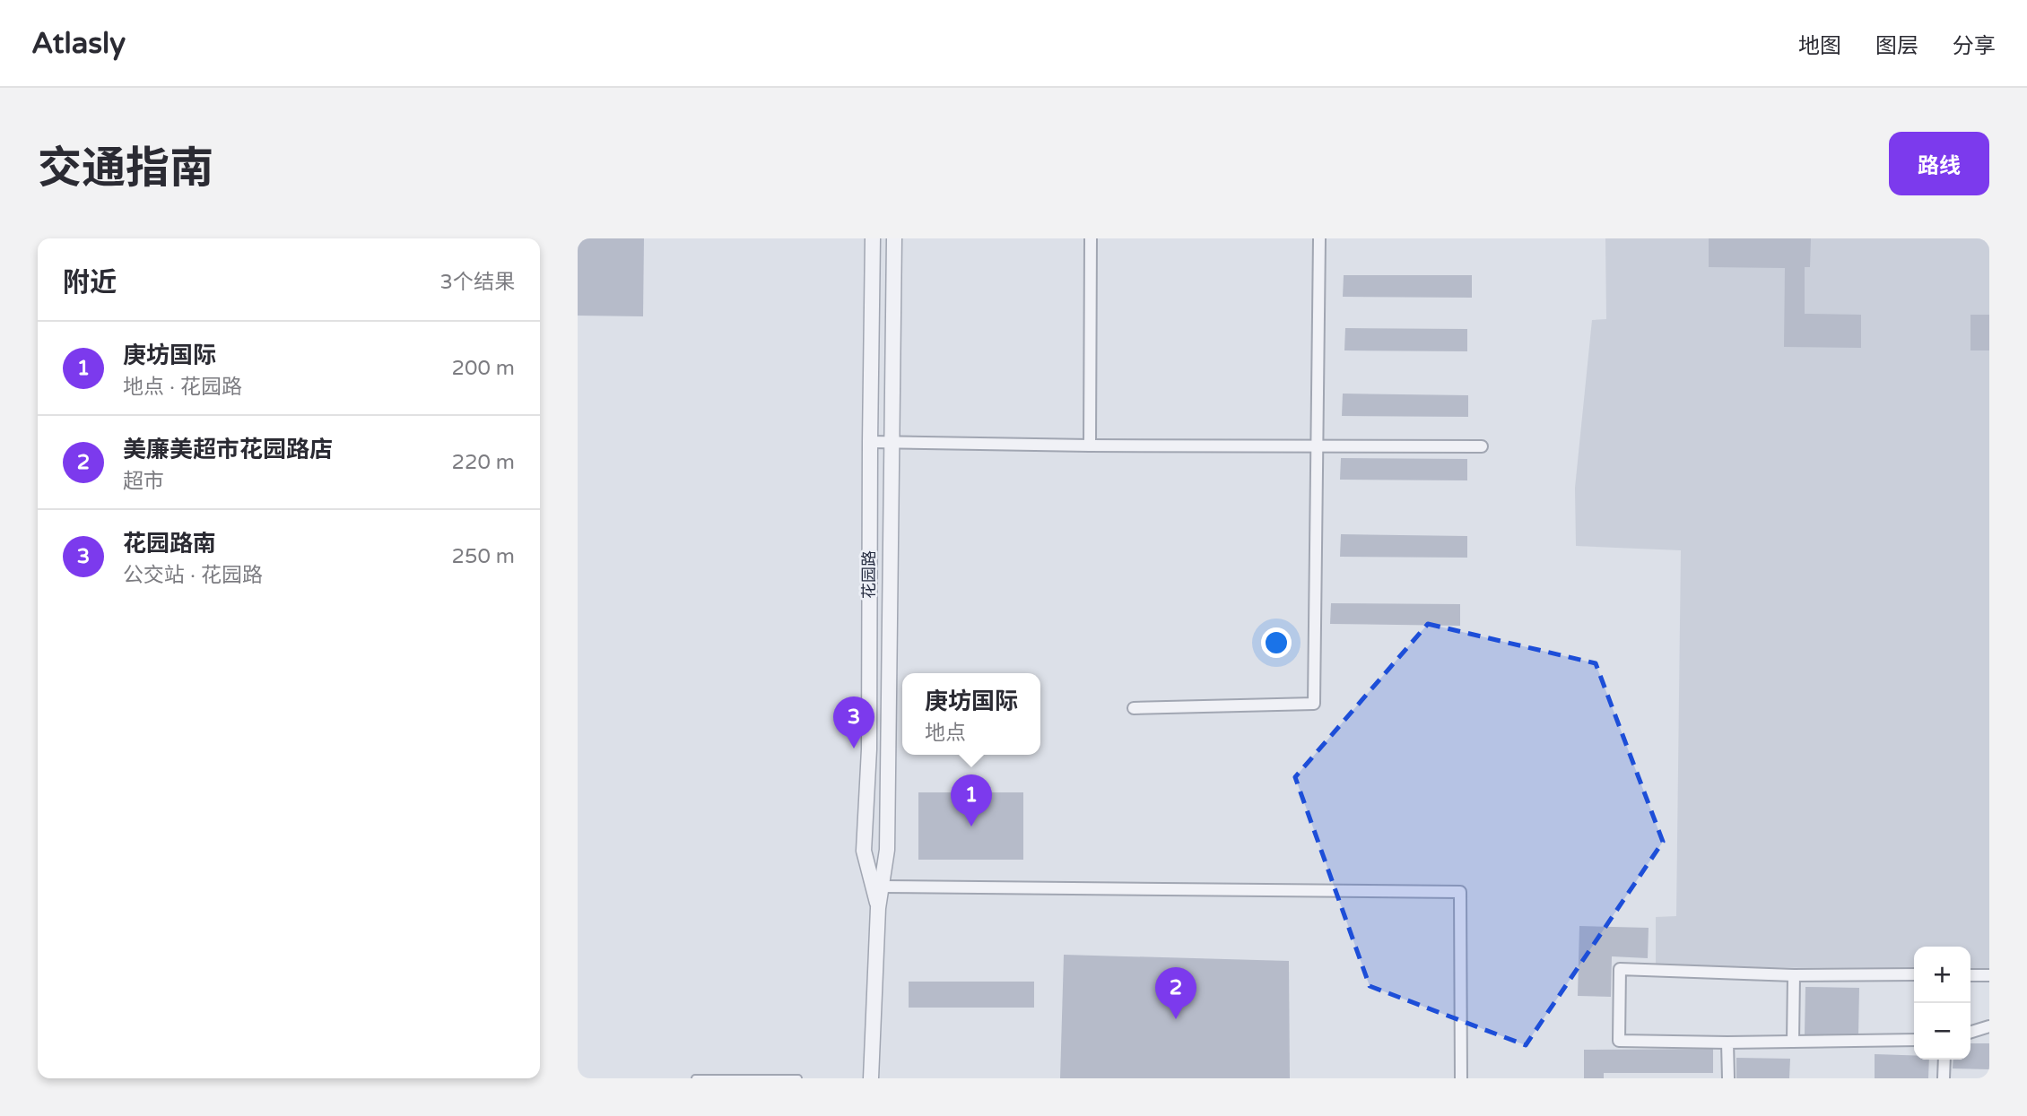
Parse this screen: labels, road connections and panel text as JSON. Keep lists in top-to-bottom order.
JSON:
{
  "streets": {
    "street": ["花园路"]
  },
  "page": {
    "header": "Atlasly",
    "nav": ["地图", "图层", "分享"],
    "title": "交通指南",
    "buttons": "路线",
    "heading": ["附近", "3个结果"],
    "list": [
      {
        "mark": "1",
        "name": "庚坊国际",
        "note": "地点 · 花园路",
        "value": "200 m"
      },
      {
        "mark": "2",
        "name": "美廉美超市花园路店",
        "note": "超市",
        "value": "220 m"
      },
      {
        "mark": "3",
        "name": "花园路南",
        "note": "公交站 · 花园路",
        "value": "250 m"
      }
    ],
    "popup": ["庚坊国际", "地点"],
    "pins": ["3", "1", "2"],
    "map_buttons": ["+", "−"]
  }
}
